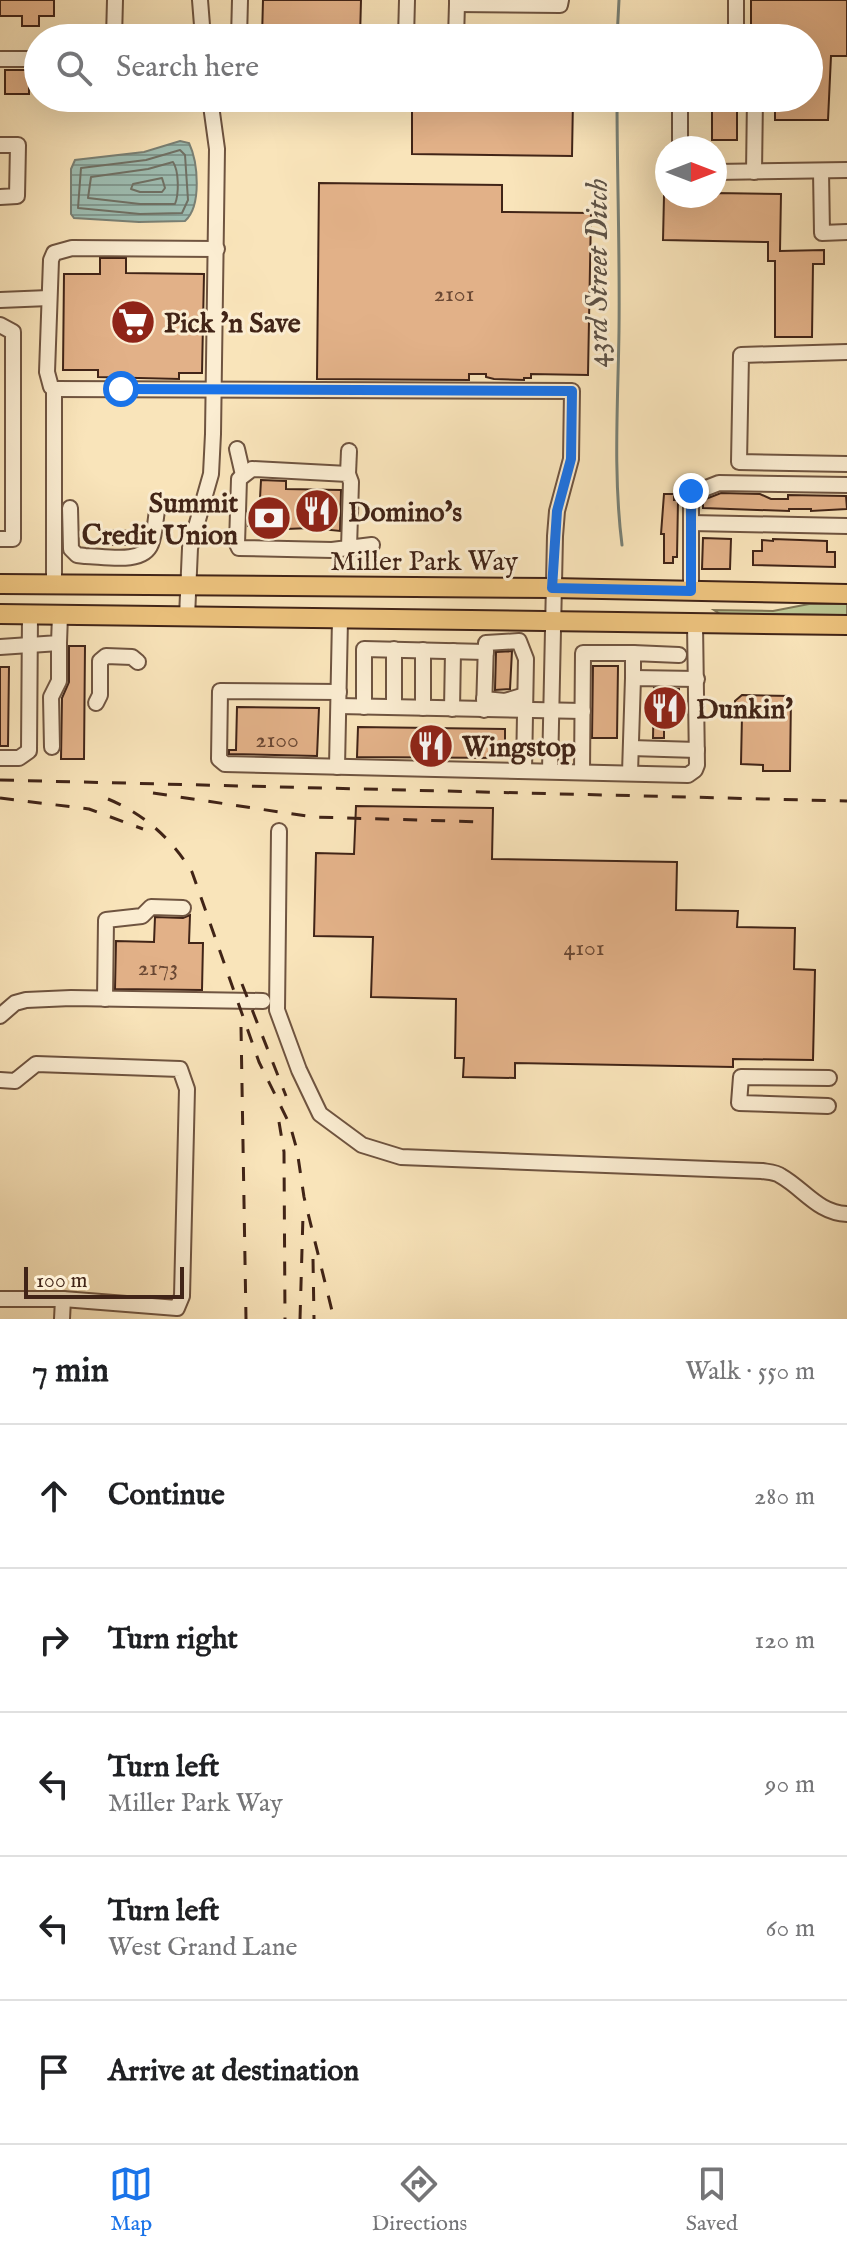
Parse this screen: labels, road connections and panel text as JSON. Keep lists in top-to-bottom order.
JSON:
{
  "streets": {
    "main road": ["Miller Park Way"]
  },
  "water": ["43rd Street Ditch"],
  "places": {
    "supermarket": ["Pick 'n Save"],
    "restaurant": ["Domino's", "Dunkin'", "Wingstop"],
    "bank": ["Summit Credit Union"]
  },
  "house_numbers": [
    "2101",
    "2100",
    "4101",
    "2173"
  ],
  "scale_bar": "100 m",
  "north": "right",
  "page": {
    "search": "Search here",
    "scale": "100 m",
    "heading": ["7 min", "Walk · 550 m"],
    "list": [
      ["Continue", "280 m"],
      ["Turn right", "120 m"],
      ["Turn left", "Miller Park Way", "90 m"],
      ["Turn left", "West Grand Lane", "60 m"],
      "Arrive at destination"
    ],
    "nav": ["Map", "Directions", "Saved"]
  }
}
